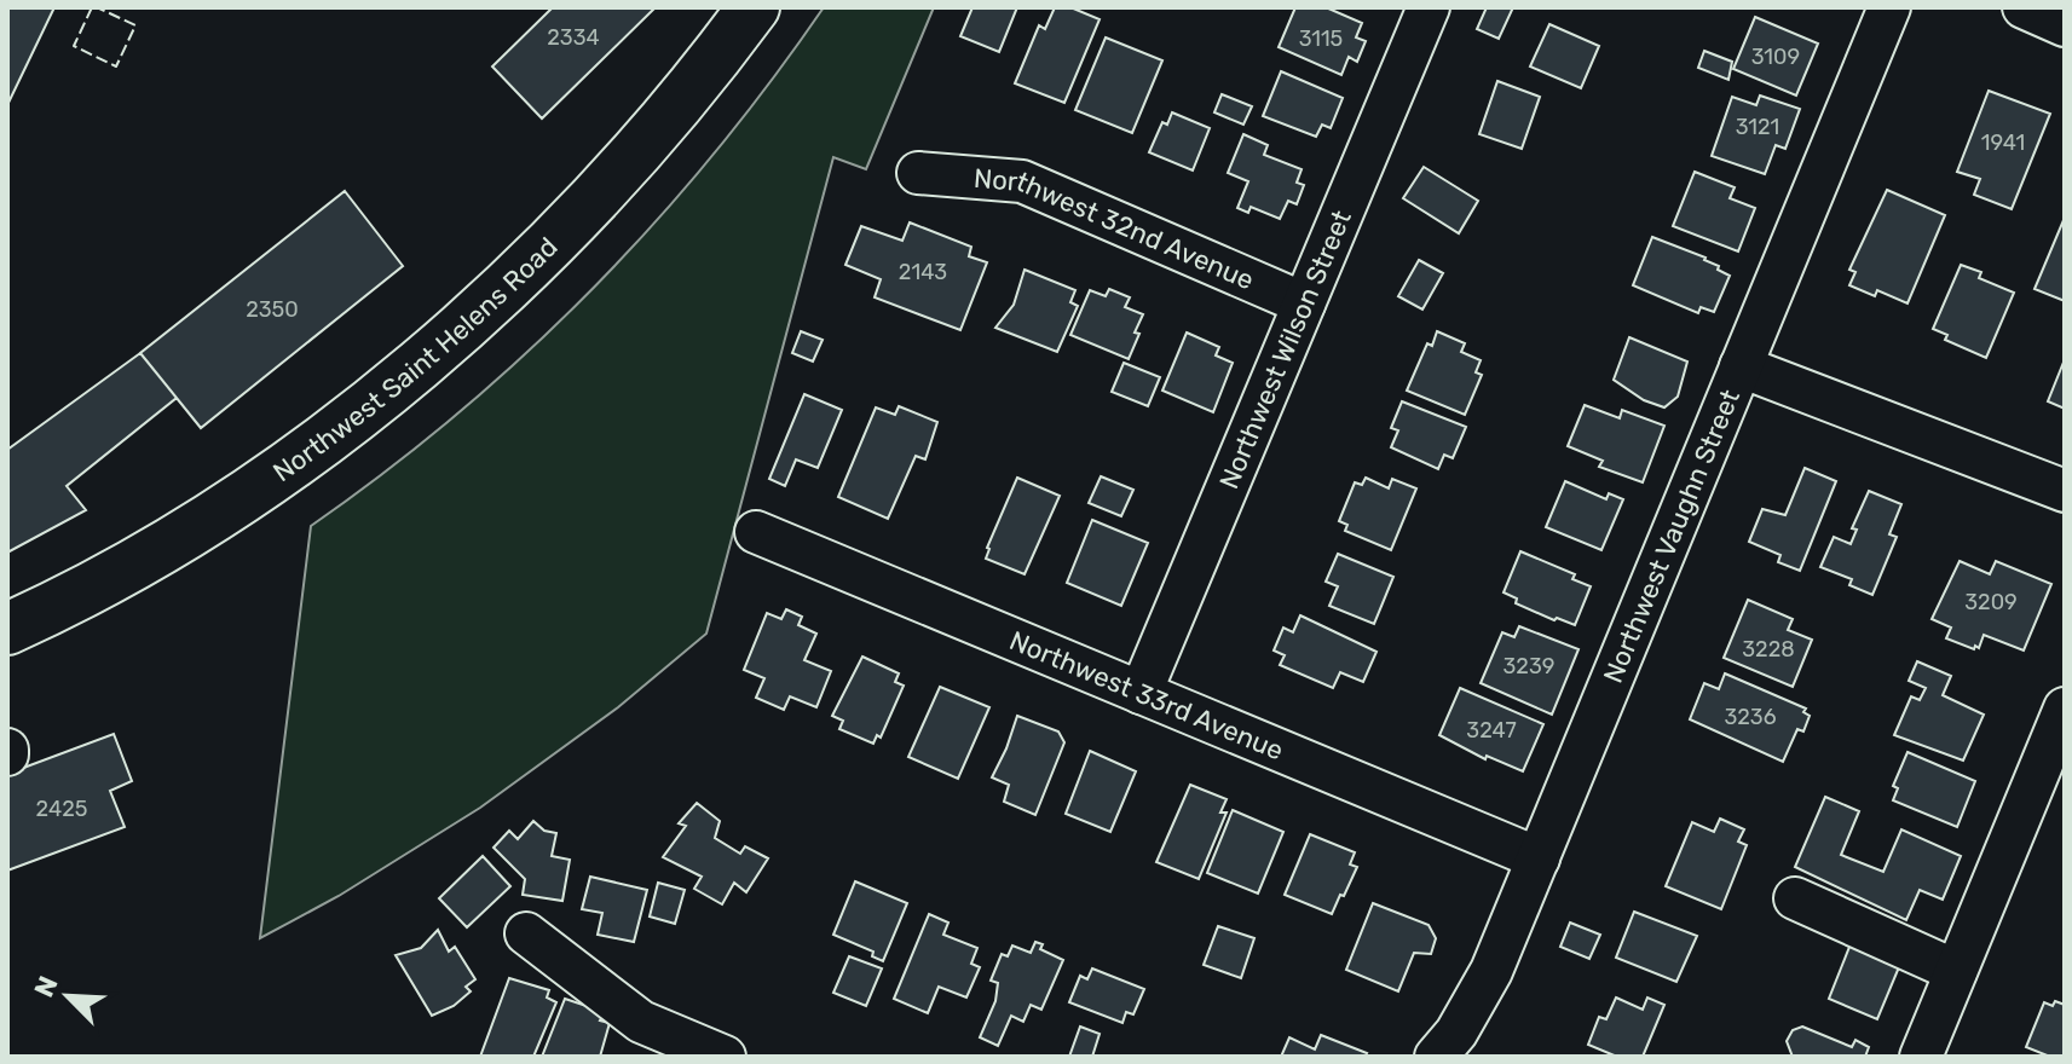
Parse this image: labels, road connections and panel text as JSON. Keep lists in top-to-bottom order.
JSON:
{
  "streets": {
    "main road": ["Northwest Saint Helens Road"],
    "street": [
      "Northwest 32nd Avenue",
      "Northwest Wilson Street",
      "Northwest Vaughn Street",
      "Northwest 33rd Avenue"
    ]
  },
  "crossings": [
    ["Northwest 32nd Avenue", "Northwest Wilson Street"],
    ["Northwest Wilson Street", "Northwest 33rd Avenue"],
    ["Northwest Vaughn Street", "Northwest 33rd Avenue"]
  ],
  "house_numbers": [
    "2334",
    "3115",
    "3109",
    "3121",
    "1941",
    "2143",
    "2350",
    "3209",
    "3228",
    "3239",
    "3236",
    "3247",
    "2425"
  ],
  "north": "top left"
}
